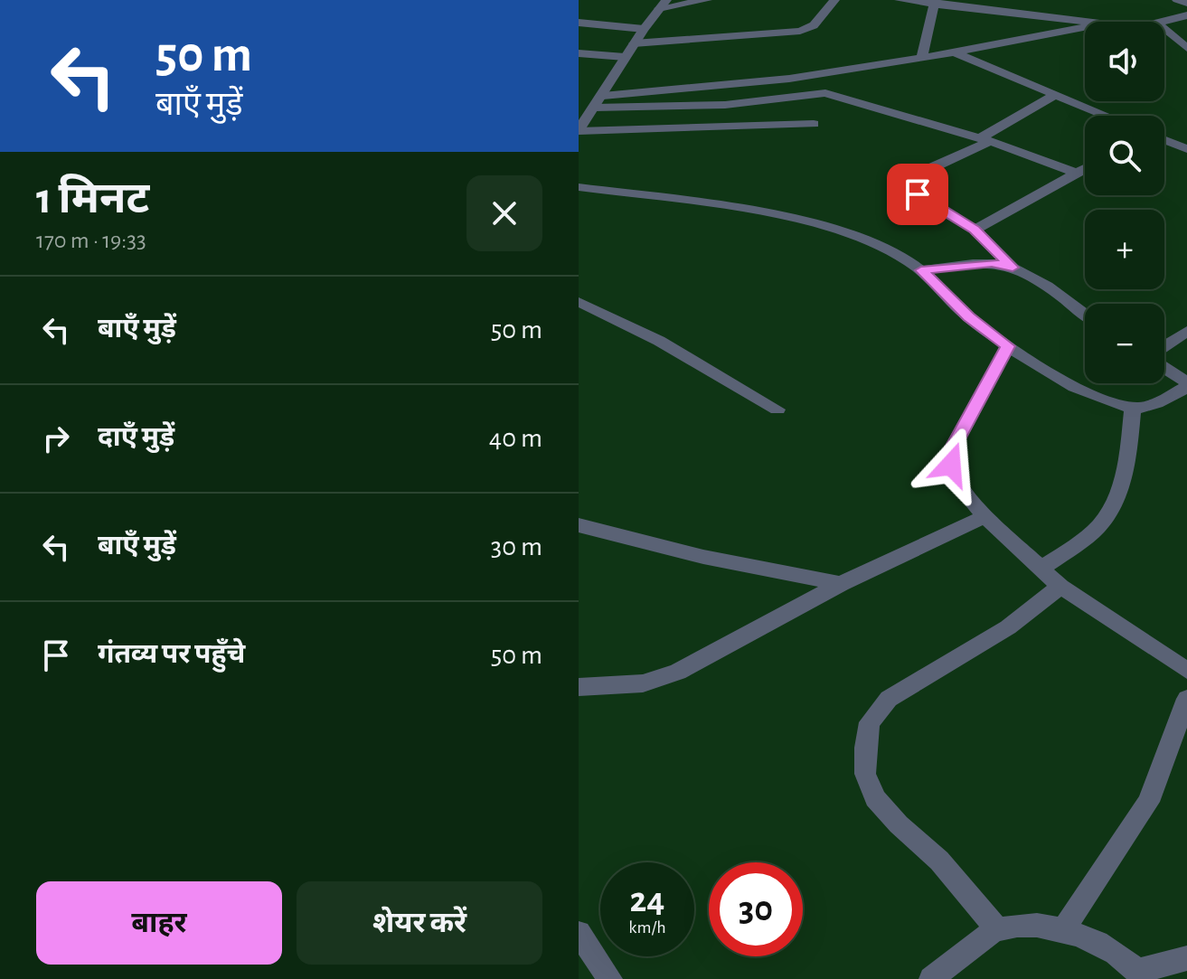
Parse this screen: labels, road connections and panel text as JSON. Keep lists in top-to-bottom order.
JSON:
{
  "page": {
    "turn": ["50 m", "बाएँ मुड़ें"],
    "map_buttons": ["+", "−"],
    "heading": ["1 मिनट", "170 m · 19:33"],
    "list": [
      {
        "name": "बाएँ मुड़ें",
        "value": "50 m"
      },
      {
        "name": "दाएँ मुड़ें",
        "value": "40 m"
      },
      {
        "name": "बाएँ मुड़ें",
        "value": "30 m"
      },
      {
        "name": "गंतव्य पर पहुँचे",
        "value": "50 m"
      }
    ],
    "speed": "24 km/h",
    "limit": "30",
    "buttons": ["बाहर", "शेयर करें"]
  }
}
